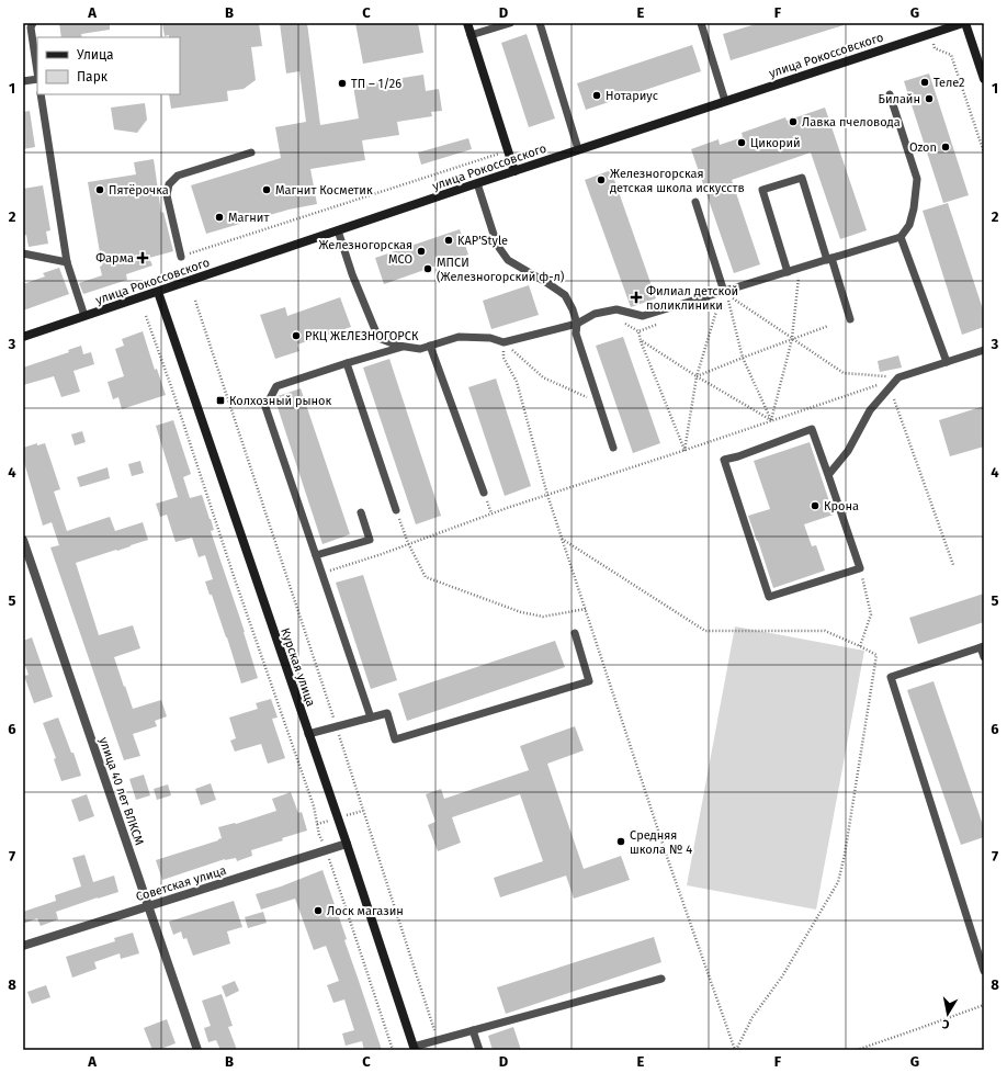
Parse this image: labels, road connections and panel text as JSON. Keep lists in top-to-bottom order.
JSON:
{
  "streets": {
    "main road": ["улица Рокоссовского", "Курская улица"],
    "street": ["улица 40 лет ВЛКСМ", "Советская улица"]
  },
  "crossings": [
    ["улица Рокоссовского", "Курская улица"],
    ["Курская улица", "Советская улица"],
    ["улица 40 лет ВЛКСМ", "Советская улица"]
  ],
  "places": {
    "other": [
      "Теле2",
      "ТП – 1/26",
      "Нотариус",
      "Билайн",
      "Лавка пчеловода",
      "Цикорий",
      "Ozon",
      "Железногорская детская школа искусств",
      "Пятёрочка",
      "Магнит Косметик",
      "Магнит",
      "KAP'Style",
      "Железногорская МСО",
      "МПСИ (Железногорский ф-л)",
      "РКЦ ЖЕЛЕЗНОГОРСК",
      "Крона",
      "Средняя школа № 4",
      "Лоск магазин"
    ],
    "health": ["Фарма", "Филиал детской поликлиники"],
    "transit": ["Колхозный рынок"]
  },
  "legend": ["Улица", "Парк"],
  "north": "bottom",
  "grid": {
    "columns": [
      "A",
      "B",
      "C",
      "D",
      "E",
      "F",
      "G"
    ],
    "rows": [
      "1",
      "2",
      "3",
      "4",
      "5",
      "6",
      "7",
      "8"
    ]
  }
}
